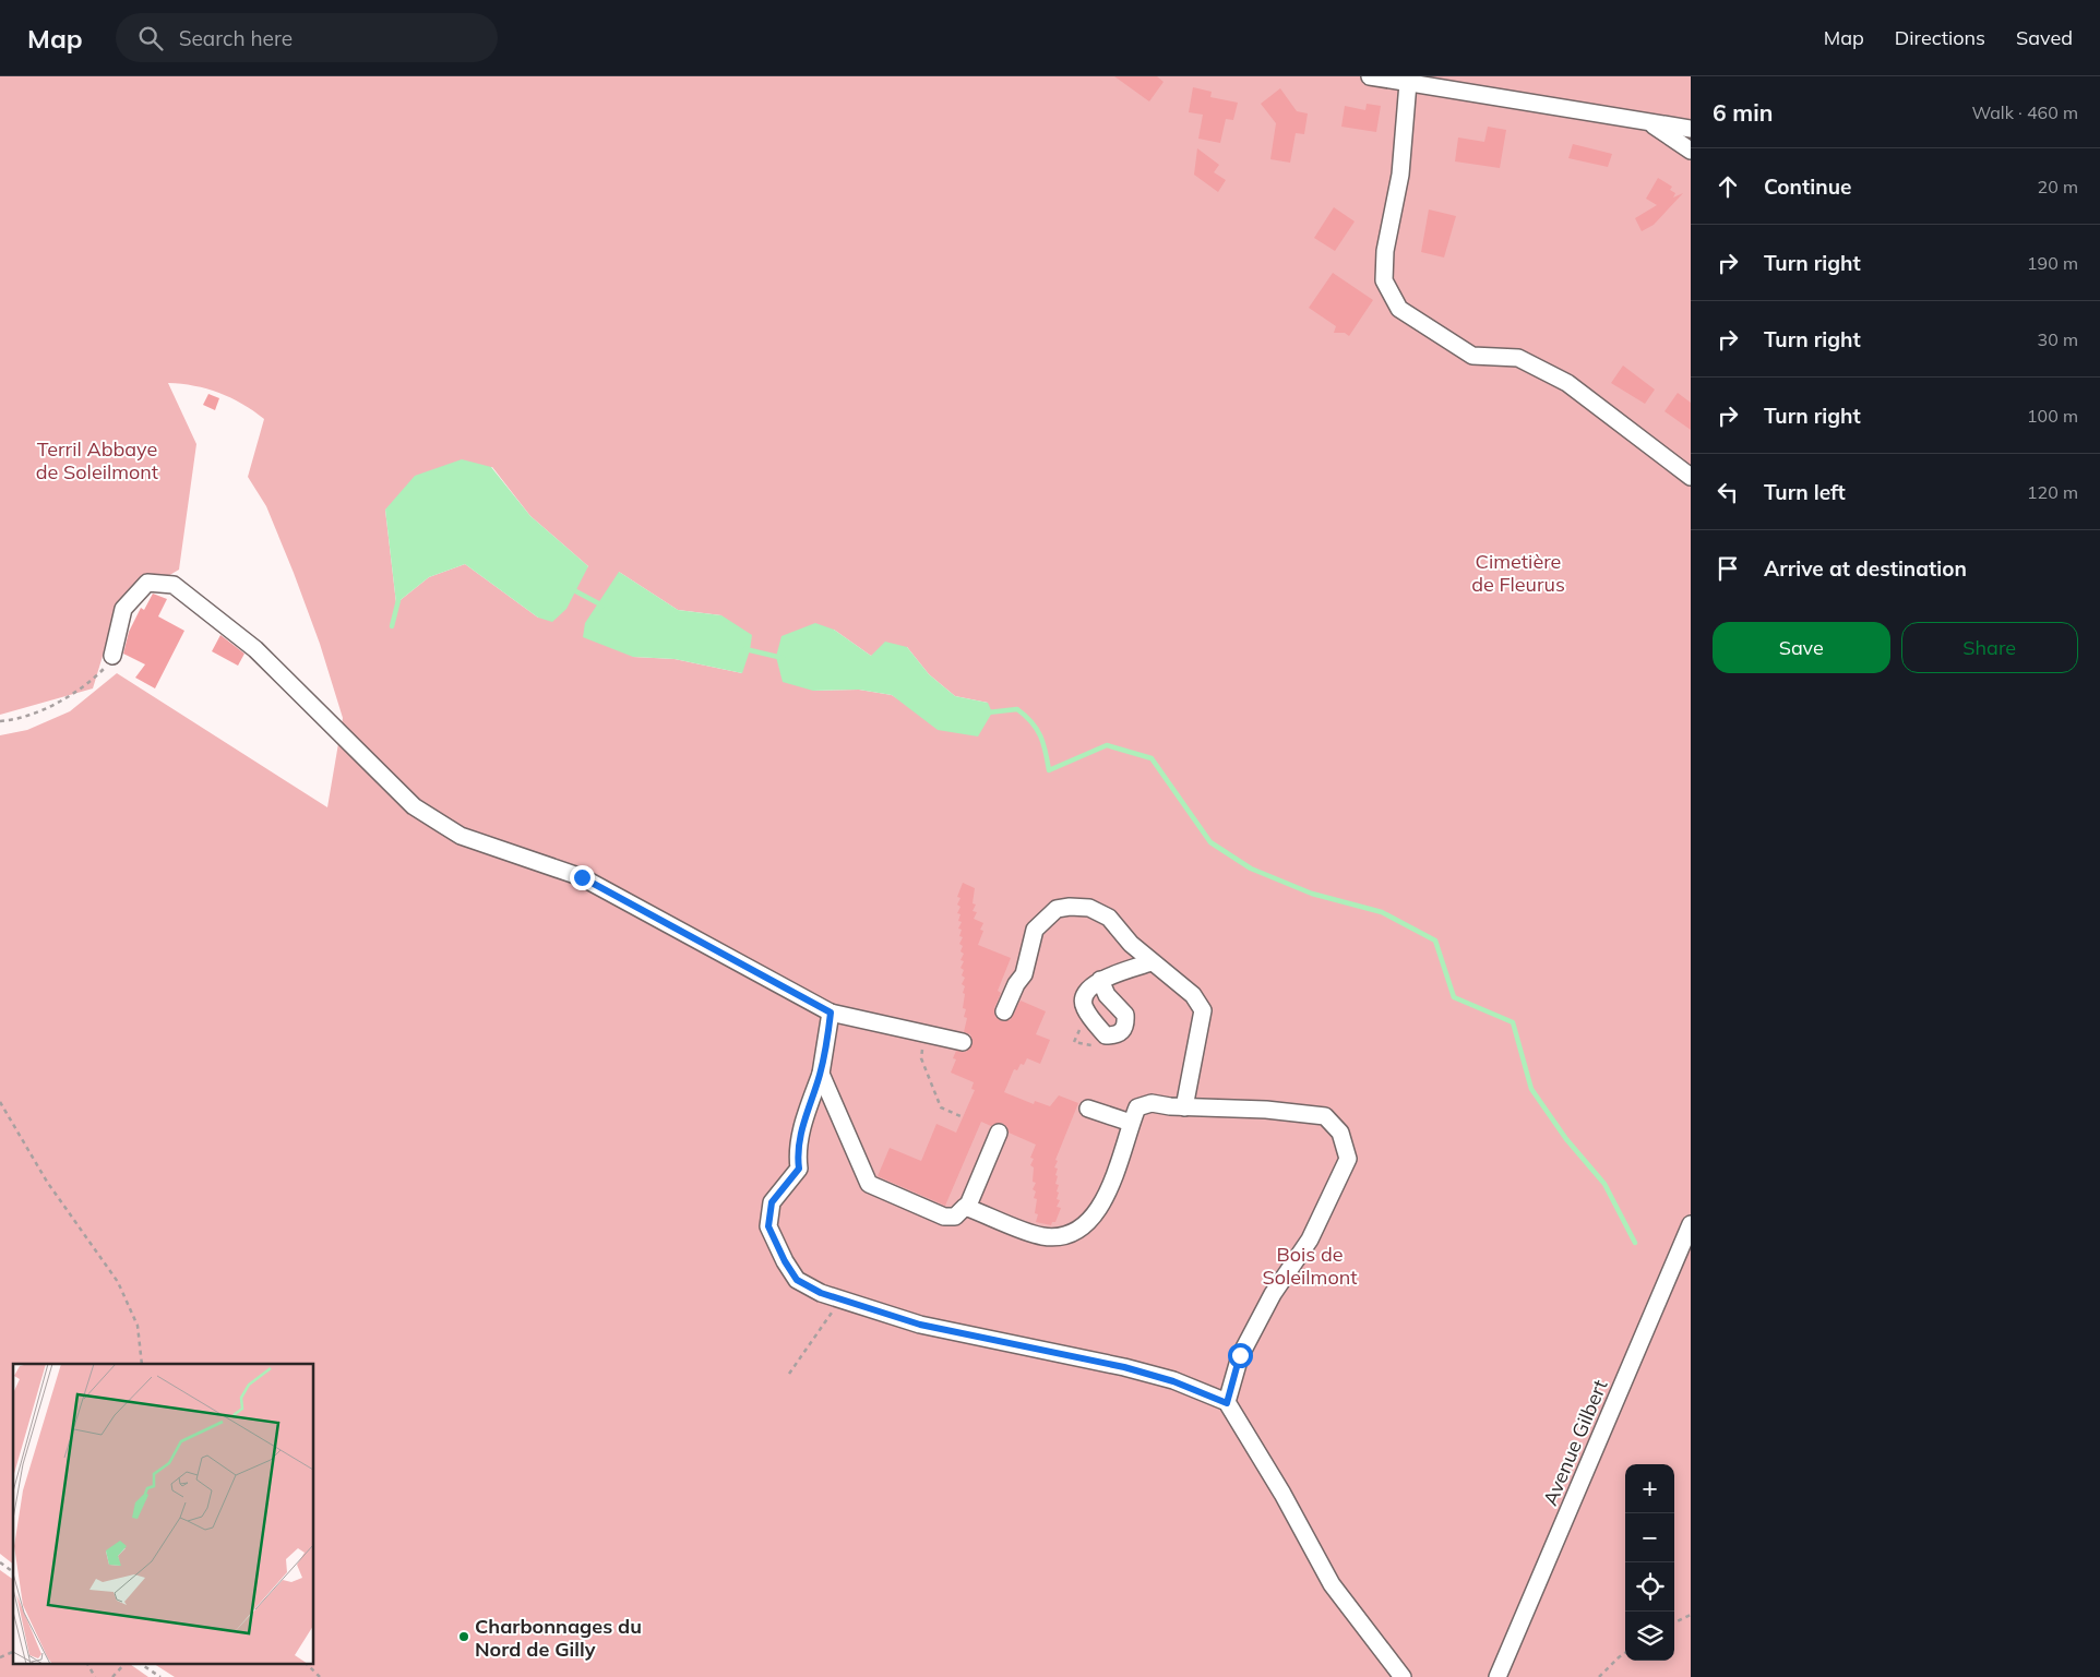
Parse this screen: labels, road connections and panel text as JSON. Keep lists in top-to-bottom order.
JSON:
{
  "streets": {
    "street": ["Avenue Gilbert"]
  },
  "parks": ["Terril Abbaye de Soleilmont", "Cimetière de Fleurus", "Bois de Soleilmont"],
  "places": ["Charbonnages du Nord de Gilly"],
  "page": {
    "header": "Map",
    "search": "Search here",
    "nav": ["Map", "Directions", "Saved"],
    "heading": ["6 min", "Walk · 460 m"],
    "list": [
      ["Continue", "20 m"],
      ["Turn right", "190 m"],
      ["Turn right", "30 m"],
      ["Turn right", "100 m"],
      ["Turn left", "120 m"],
      "Arrive at destination"
    ],
    "buttons": ["Save", "Share"],
    "map_buttons": ["+", "−"]
  }
}
